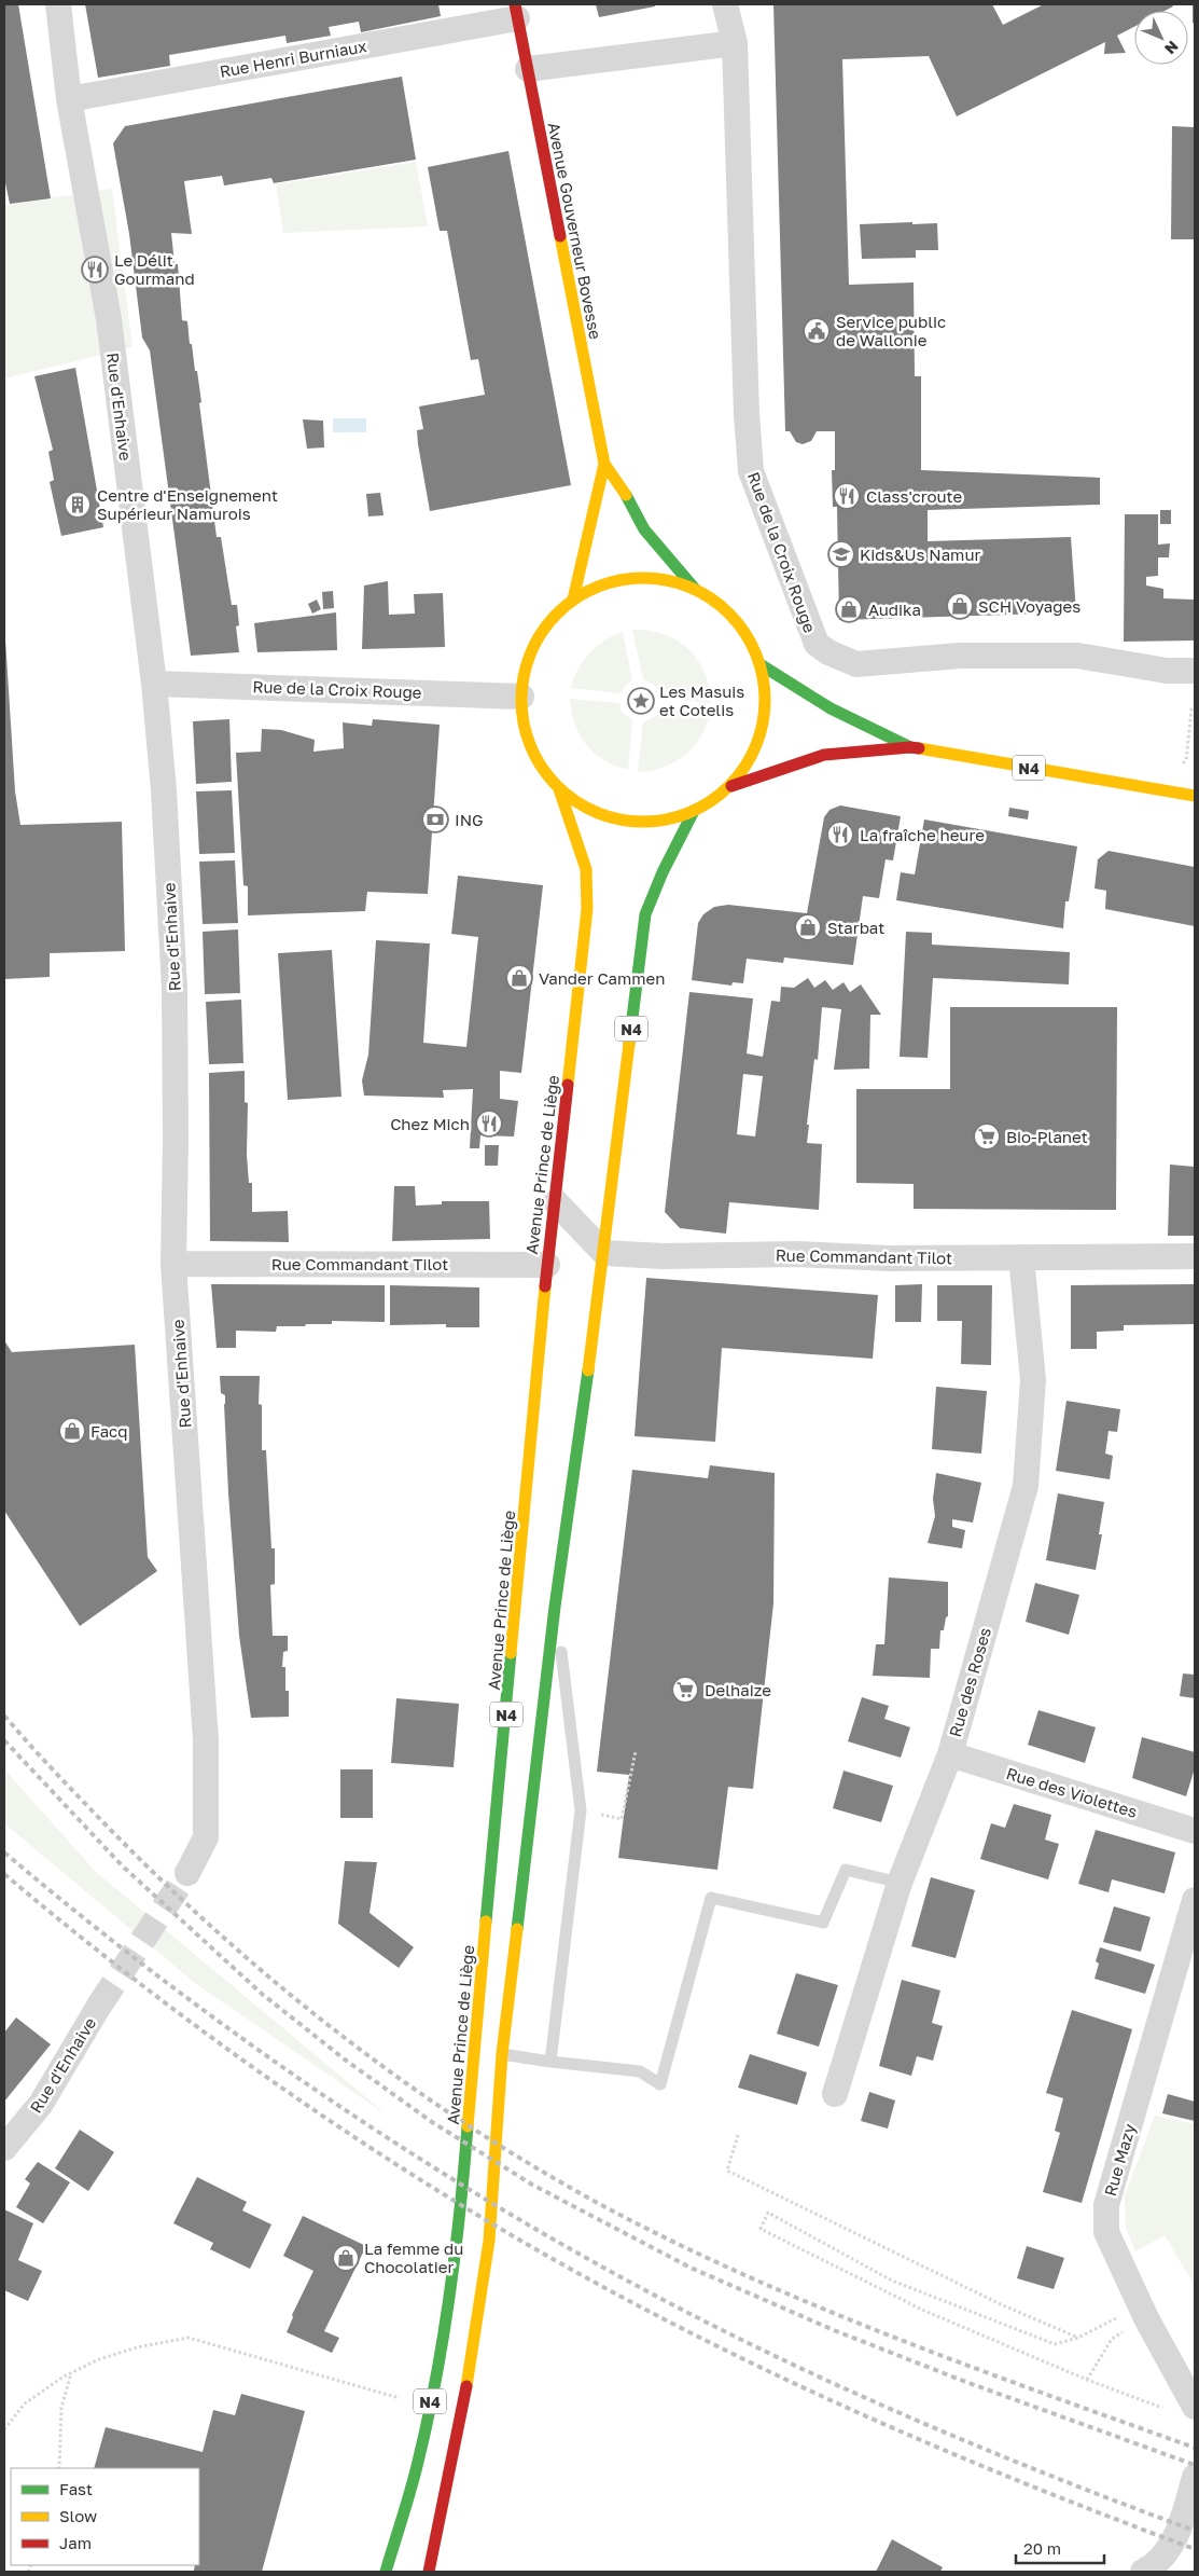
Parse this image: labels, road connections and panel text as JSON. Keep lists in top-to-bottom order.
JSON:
{
  "streets": {
    "main road": ["Avenue Gouverneur Bovesse", "N4", "Avenue Prince de Liège"],
    "street": [
      "Rue Henri Burniaux",
      "Rue d'Enhaive",
      "Rue de la Croix Rouge",
      "Rue Commandant Tilot",
      "Rue des Roses",
      "Rue des Violettes",
      "Rue Mazy"
    ]
  },
  "crossings": [
    ["Rue Henri Burniaux", "Avenue Gouverneur Bovesse"],
    ["Rue Henri Burniaux", "Rue d'Enhaive"],
    ["Rue d'Enhaive", "Rue de la Croix Rouge"],
    ["Rue d'Enhaive", "Rue Commandant Tilot"],
    ["N4", "Rue Commandant Tilot"],
    ["Avenue Prince de Liège", "Rue Commandant Tilot"],
    ["Rue Commandant Tilot", "Rue des Roses"],
    ["Rue des Roses", "Rue des Violettes"]
  ],
  "places": {
    "restaurant": [
      "Le Délit Gourmand",
      "Class'croute",
      "La fraîche heure",
      "Chez Mich"
    ],
    "public building": ["Service public de Wallonie"],
    "building": ["Centre d'Enseignement Supérieur Namurois"],
    "school or university": ["Kids&Us Namur"],
    "shop": [
      "SCH Voyages",
      "Audika",
      "Starbat",
      "Vander Cammen",
      "Facq",
      "La femme du Chocolatier"
    ],
    "place": ["Les Masuis et Cotelis"],
    "bank": ["ING"],
    "supermarket": ["Bio-Planet", "Delhaize"]
  },
  "legend": ["Fast", "Slow", "Jam"],
  "scale_bar": "20 m",
  "north": "bottom right"
}
